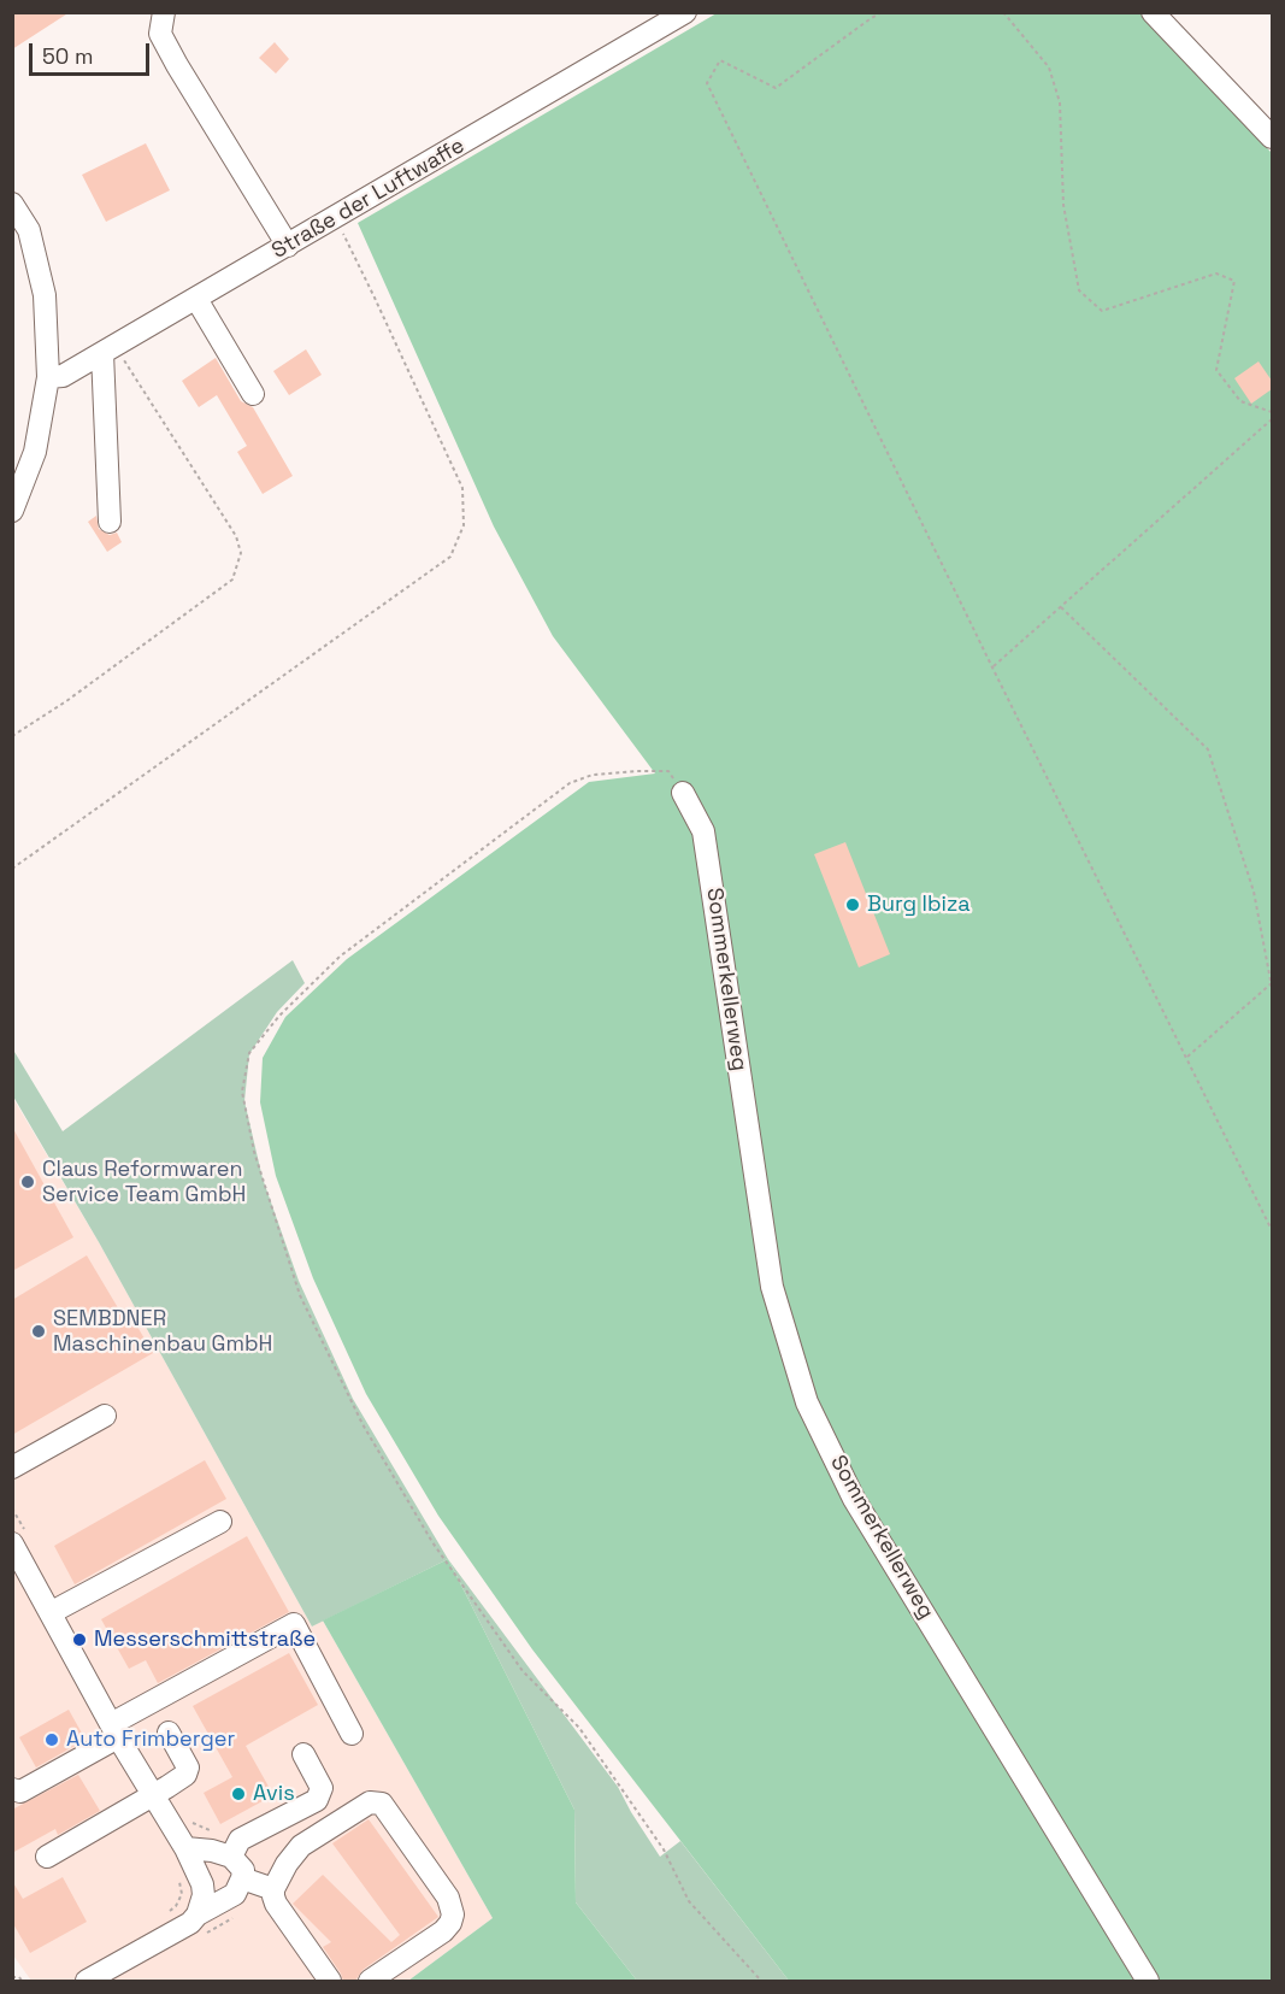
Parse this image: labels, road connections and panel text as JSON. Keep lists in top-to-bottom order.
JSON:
{
  "streets": {
    "street": ["Straße der Luftwaffe", "Sommerkellerweg"]
  },
  "places": [
    "Burg Ibiza",
    "Claus Reformwaren Service Team GmbH",
    "SEMBDNER Maschinenbau GmbH",
    "Messerschmittstraße",
    "Auto Frimberger",
    "Avis"
  ],
  "scale_bar": "50 m"
}
